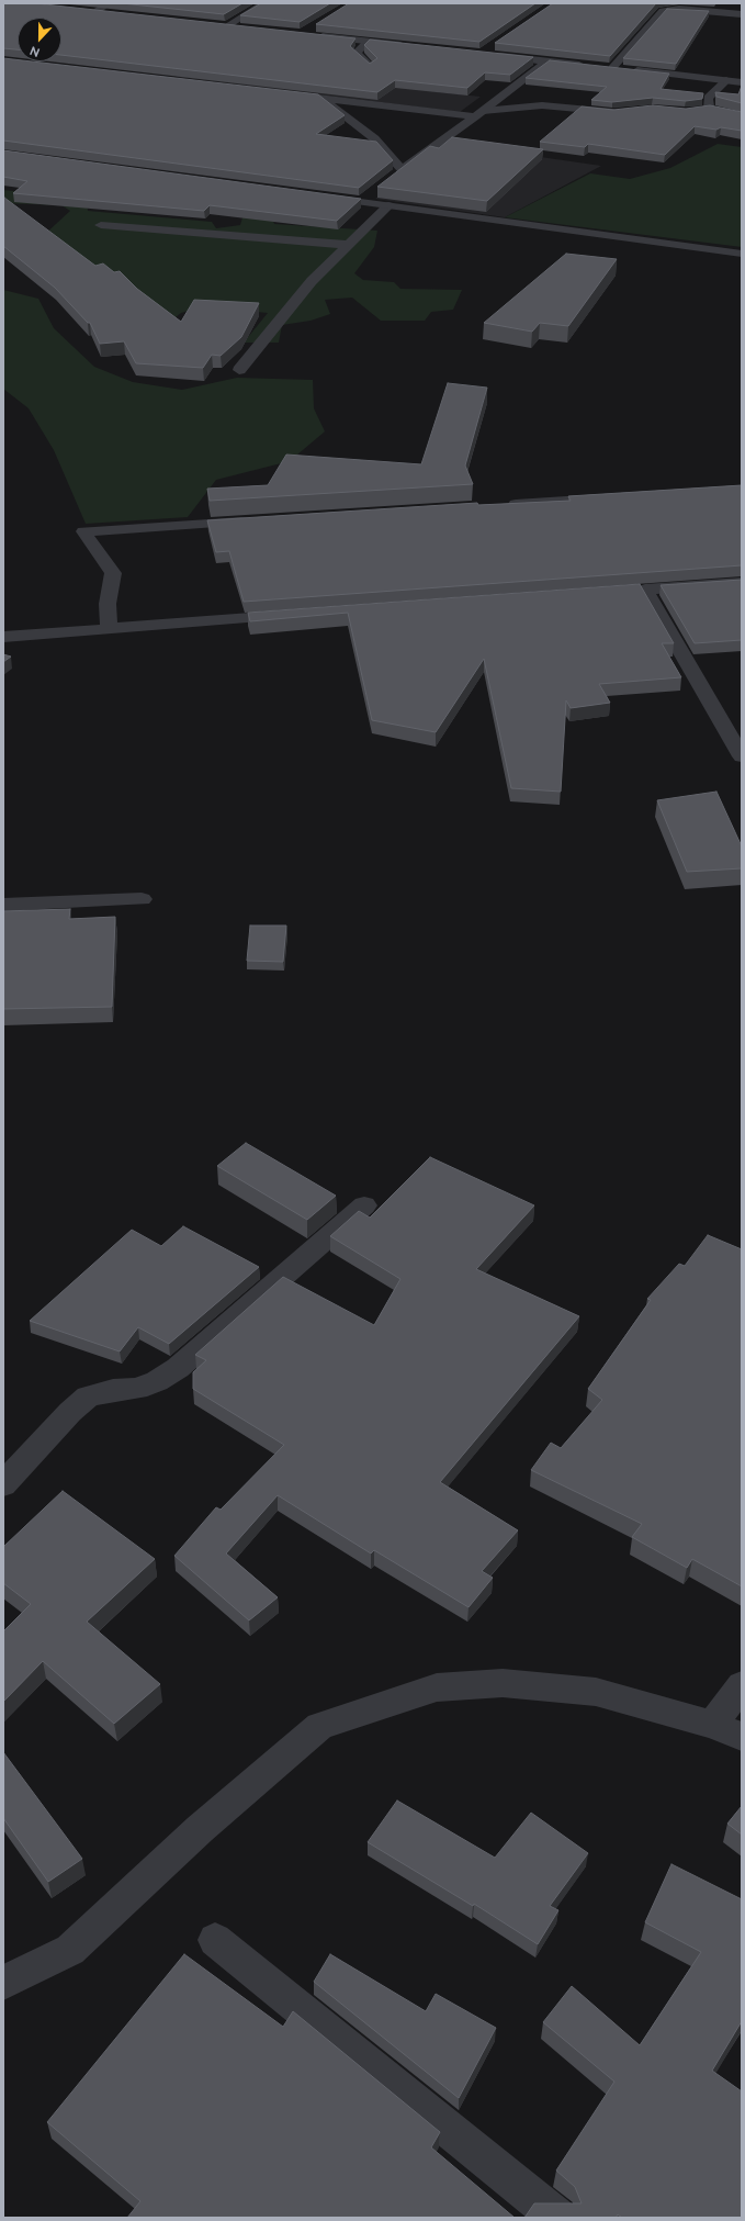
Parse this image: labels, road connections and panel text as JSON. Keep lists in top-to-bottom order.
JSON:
{
  "north": "bottom"
}
